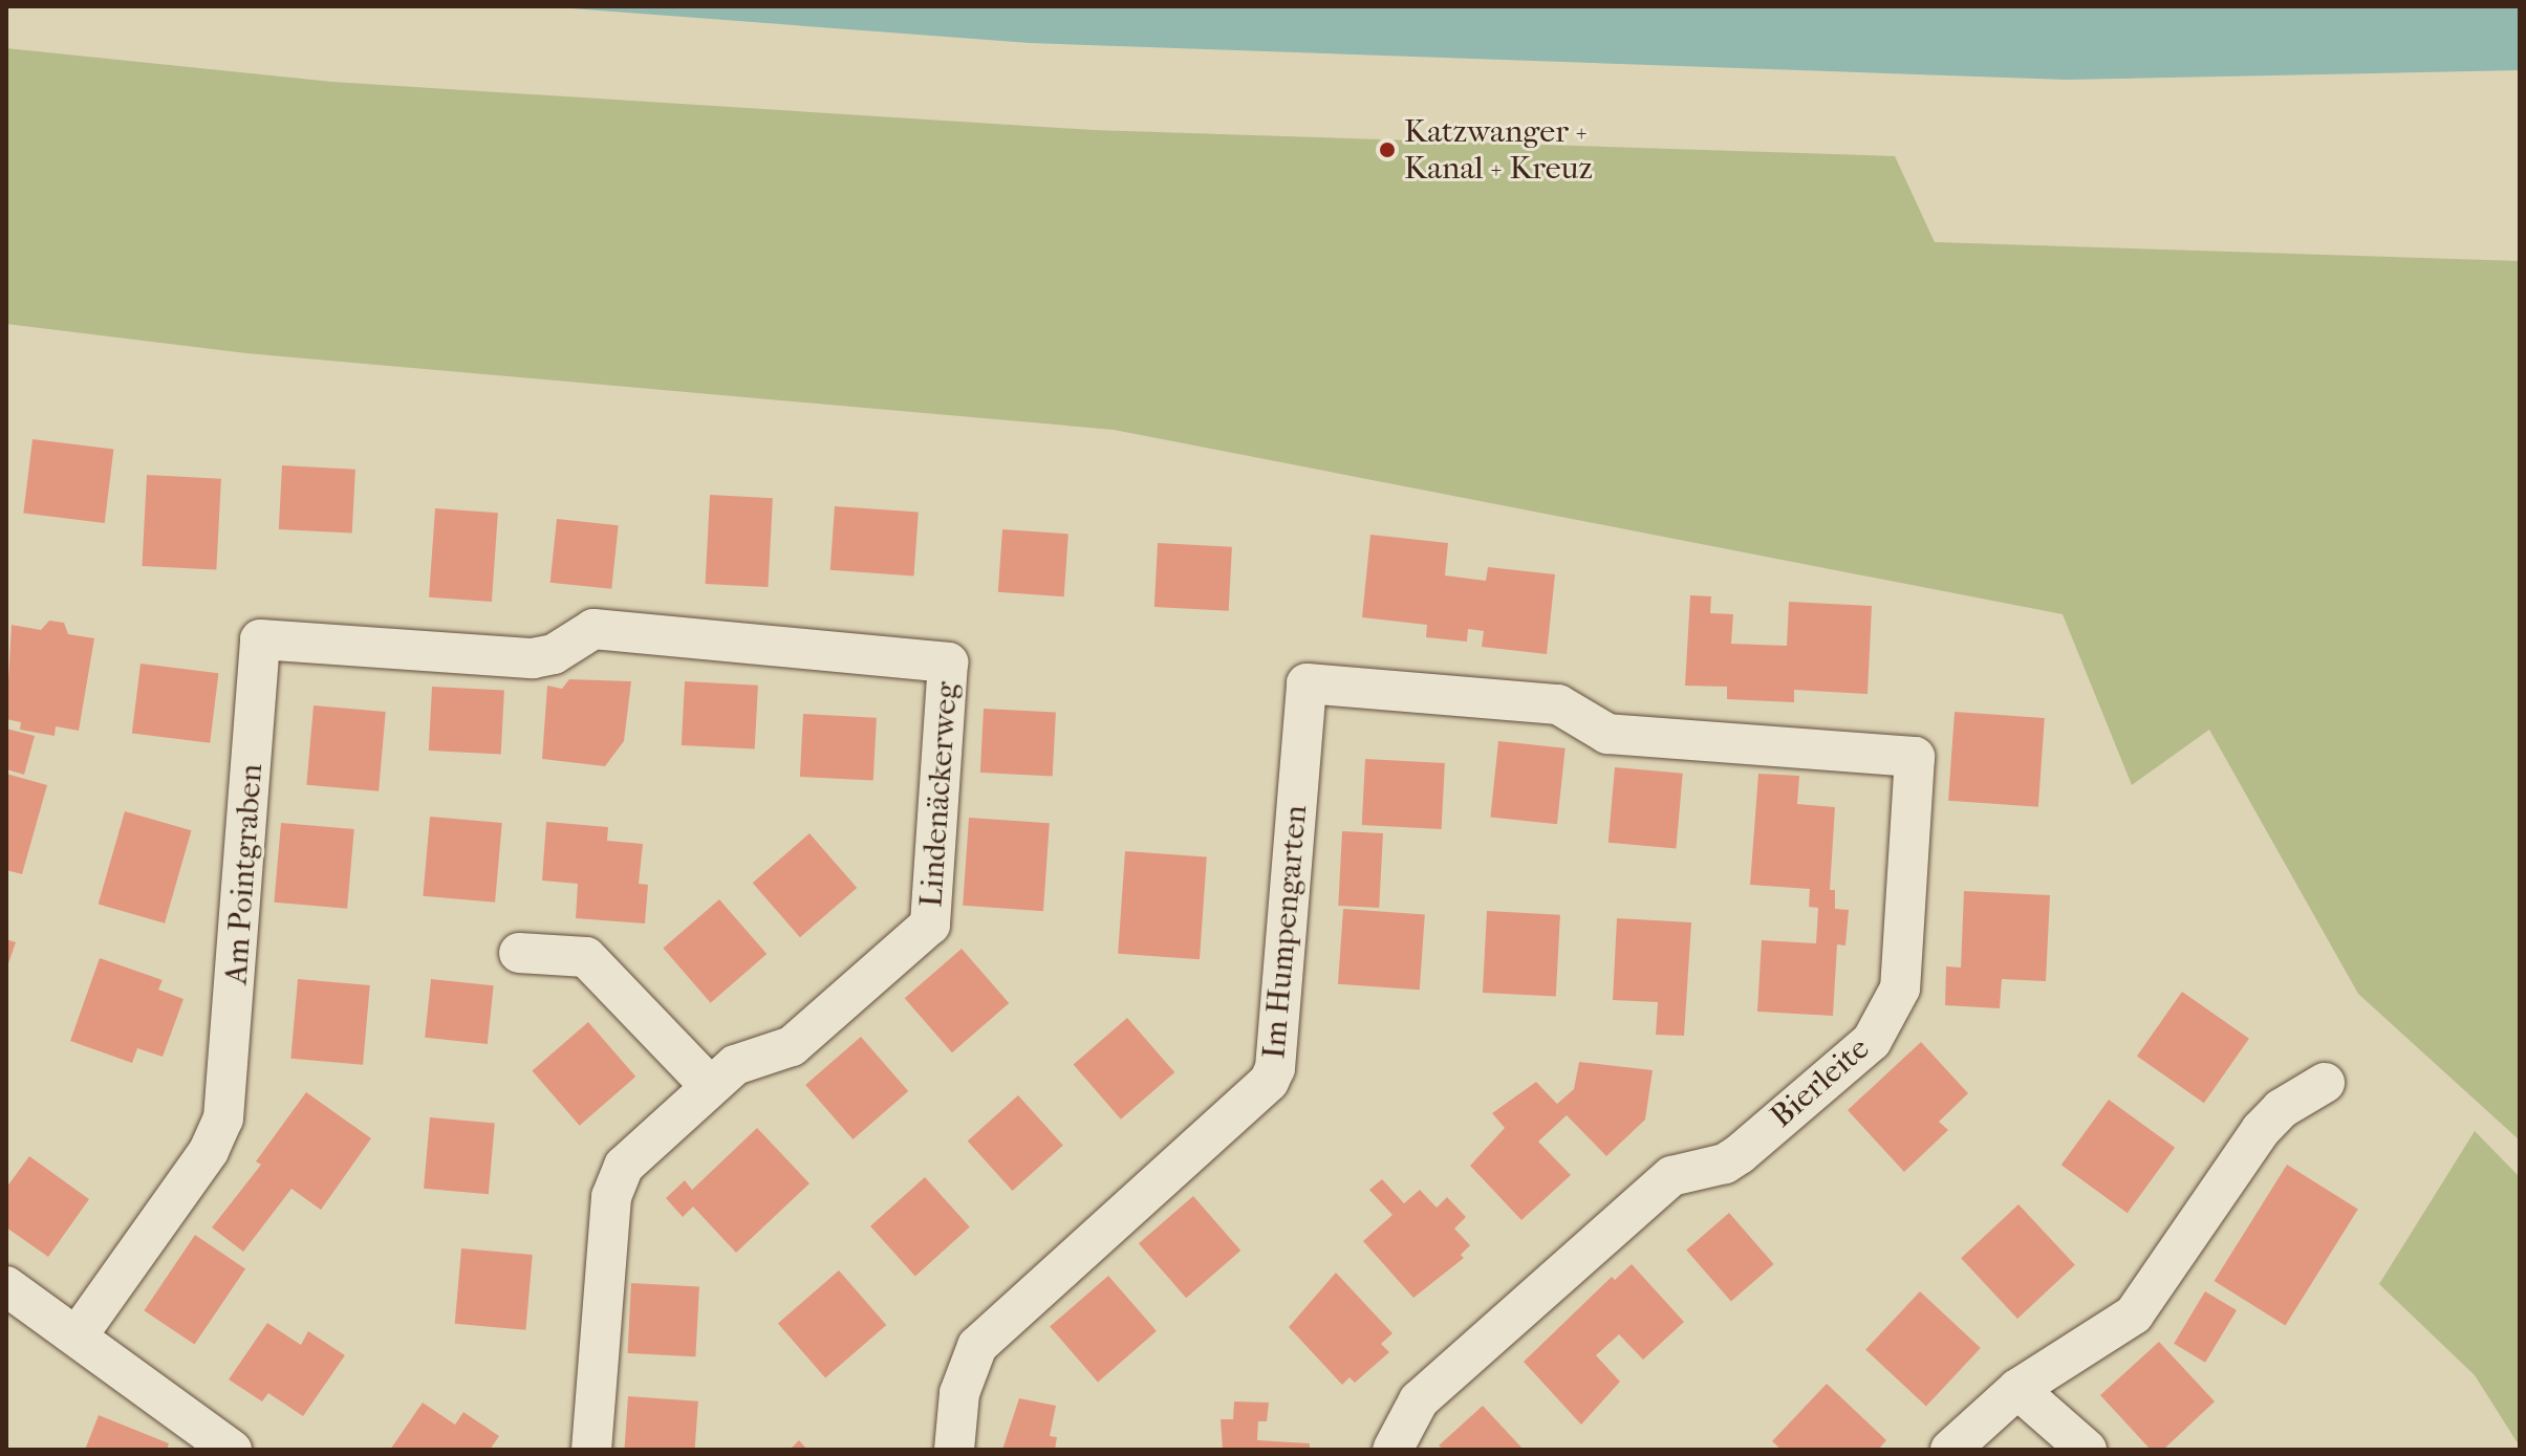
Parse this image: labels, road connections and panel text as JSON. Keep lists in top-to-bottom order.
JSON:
{
  "streets": {
    "street": [
      "Lindenäckerweg",
      "Am Pointgraben",
      "Im Humpengarten",
      "Bierleite"
    ]
  },
  "crossings": [
    ["Lindenäckerweg", "Am Pointgraben"],
    ["Im Humpengarten", "Bierleite"]
  ],
  "places": ["Katzwanger + Kanal + Kreuz"]
}
